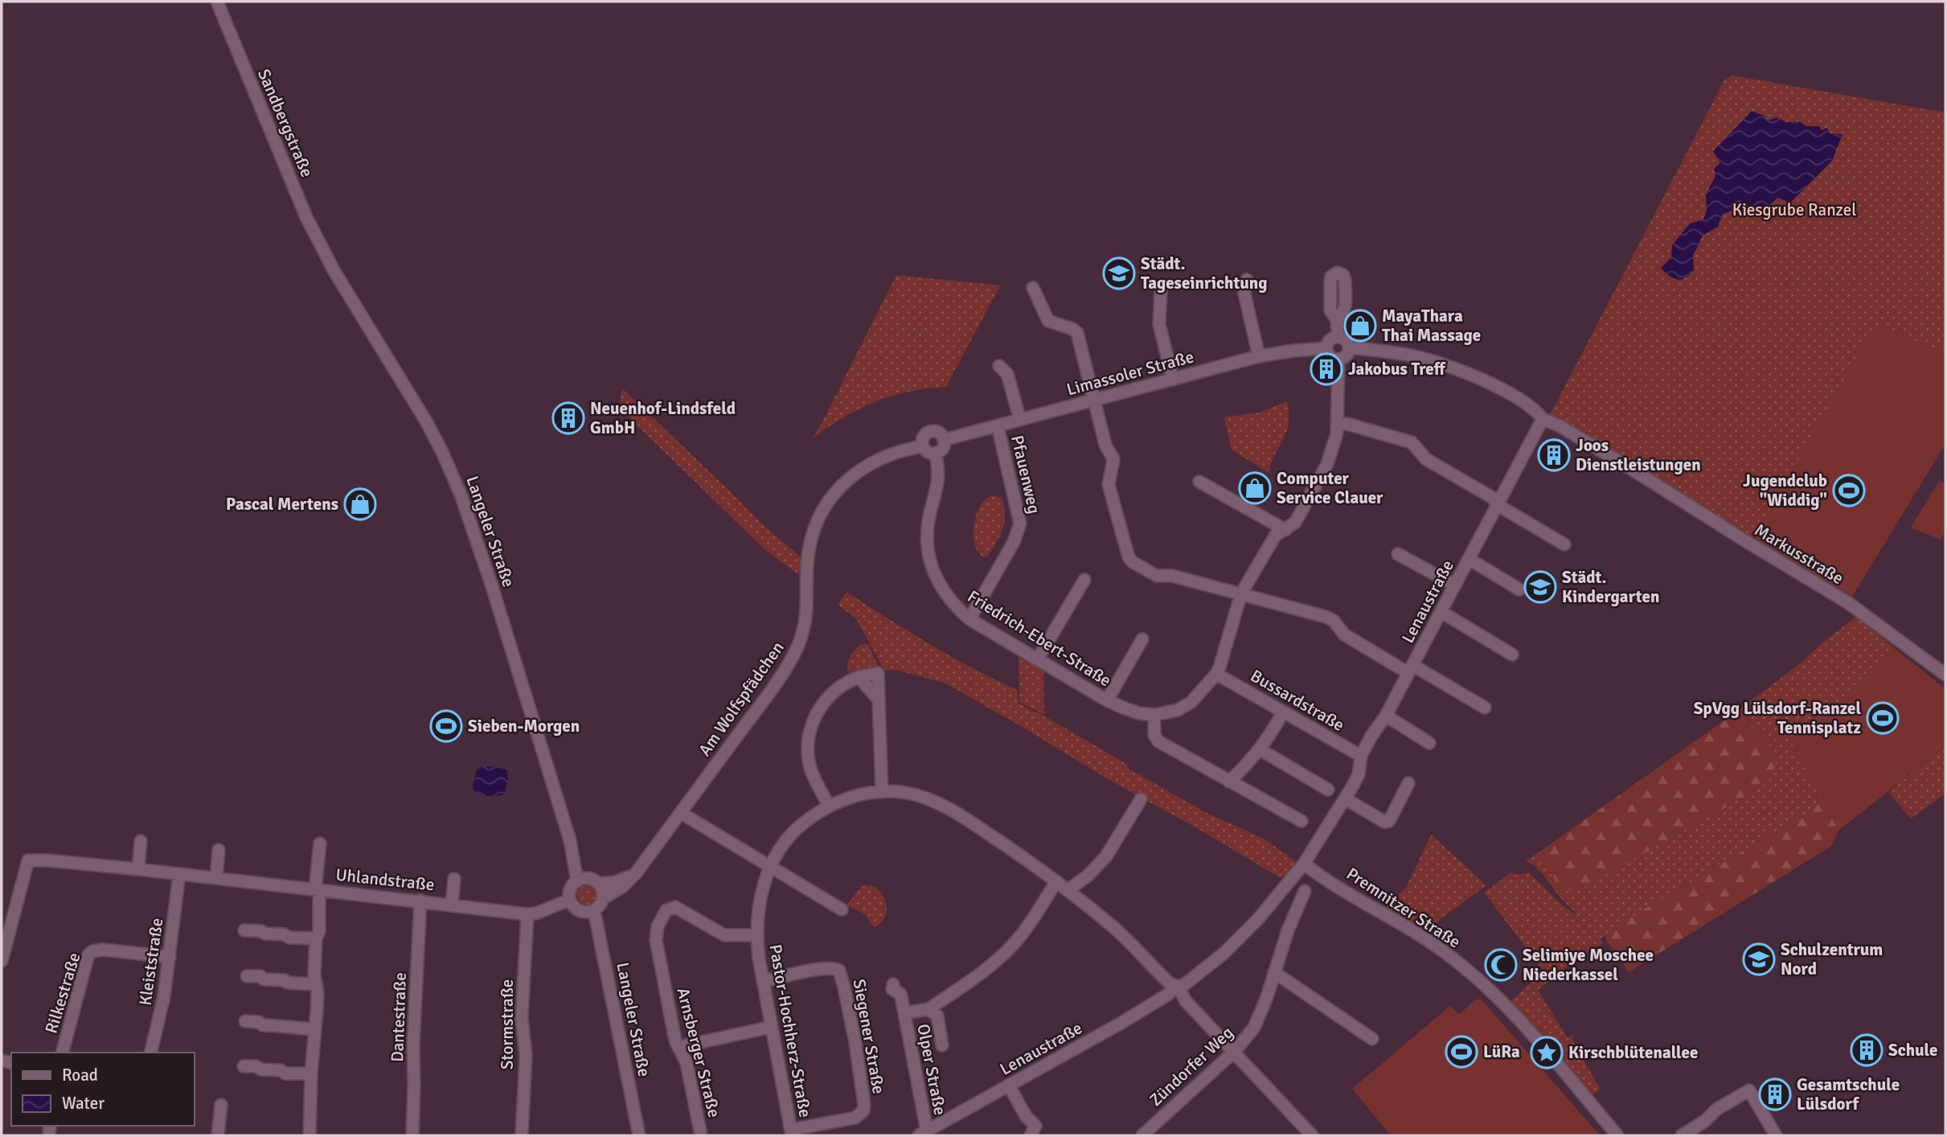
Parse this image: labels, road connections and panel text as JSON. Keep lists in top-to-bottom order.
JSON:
{
  "streets": {
    "street": [
      "Sandbergstraße",
      "Limassoler Straße",
      "Pfauenweg",
      "Langeler Straße",
      "Markusstraße",
      "Lenaustraße",
      "Friedrich-Ebert-Straße",
      "Am Wolfspfädchen",
      "Bussardstraße",
      "Uhlandstraße",
      "Premnitzer Straße",
      "Kleiststraße",
      "Rilkestraße",
      "Dantestraße",
      "Stormstraße",
      "Pastor-Hochherz-Straße",
      "Siegener Straße",
      "Arnsberger Straße",
      "Zündorfer Weg",
      "Olper Straße"
    ]
  },
  "crossings": [
    ["Sandbergstraße", "Langeler Straße"],
    ["Limassoler Straße", "Pfauenweg"],
    ["Limassoler Straße", "Friedrich-Ebert-Straße"],
    ["Limassoler Straße", "Am Wolfspfädchen"],
    ["Pfauenweg", "Friedrich-Ebert-Straße"],
    ["Langeler Straße", "Am Wolfspfädchen"],
    ["Langeler Straße", "Uhlandstraße"],
    ["Markusstraße", "Lenaustraße"],
    ["Lenaustraße", "Bussardstraße"],
    ["Lenaustraße", "Premnitzer Straße"],
    ["Lenaustraße", "Pastor-Hochherz-Straße"],
    ["Lenaustraße", "Olper Straße"],
    ["Friedrich-Ebert-Straße", "Am Wolfspfädchen"],
    ["Friedrich-Ebert-Straße", "Bussardstraße"],
    ["Am Wolfspfädchen", "Uhlandstraße"],
    ["Uhlandstraße", "Kleiststraße"],
    ["Uhlandstraße", "Dantestraße"],
    ["Uhlandstraße", "Stormstraße"],
    ["Kleiststraße", "Rilkestraße"],
    ["Pastor-Hochherz-Straße", "Siegener Straße"],
    ["Pastor-Hochherz-Straße", "Arnsberger Straße"],
    ["Pastor-Hochherz-Straße", "Zündorfer Weg"]
  ],
  "parks": ["Kiesgrube Ranzel"],
  "places": {
    "school or university": ["Städt. Tageseinrichtung", "Städt. Kindergarten", "Schulzentrum Nord"],
    "shop": ["MayaThara Thai Massage", "Computer Service Clauer", "Pascal Mertens"],
    "building": [
      "Jakobus Treff",
      "Neuenhof-Lindsfeld GmbH",
      "Joos Dienstleistungen",
      "Schule",
      "Gesamtschule Lülsdorf"
    ],
    "sports": [
      "Jugendclub \"Widdig\"",
      "SpVgg Lülsdorf-Ranzel Tennisplatz",
      "Sieben-Morgen",
      "LüRa"
    ],
    "mosque": ["Selimiye Moschee Niederkassel"],
    "place": ["Kirschblütenallee"]
  },
  "legend": ["Road", "Water"]
}
